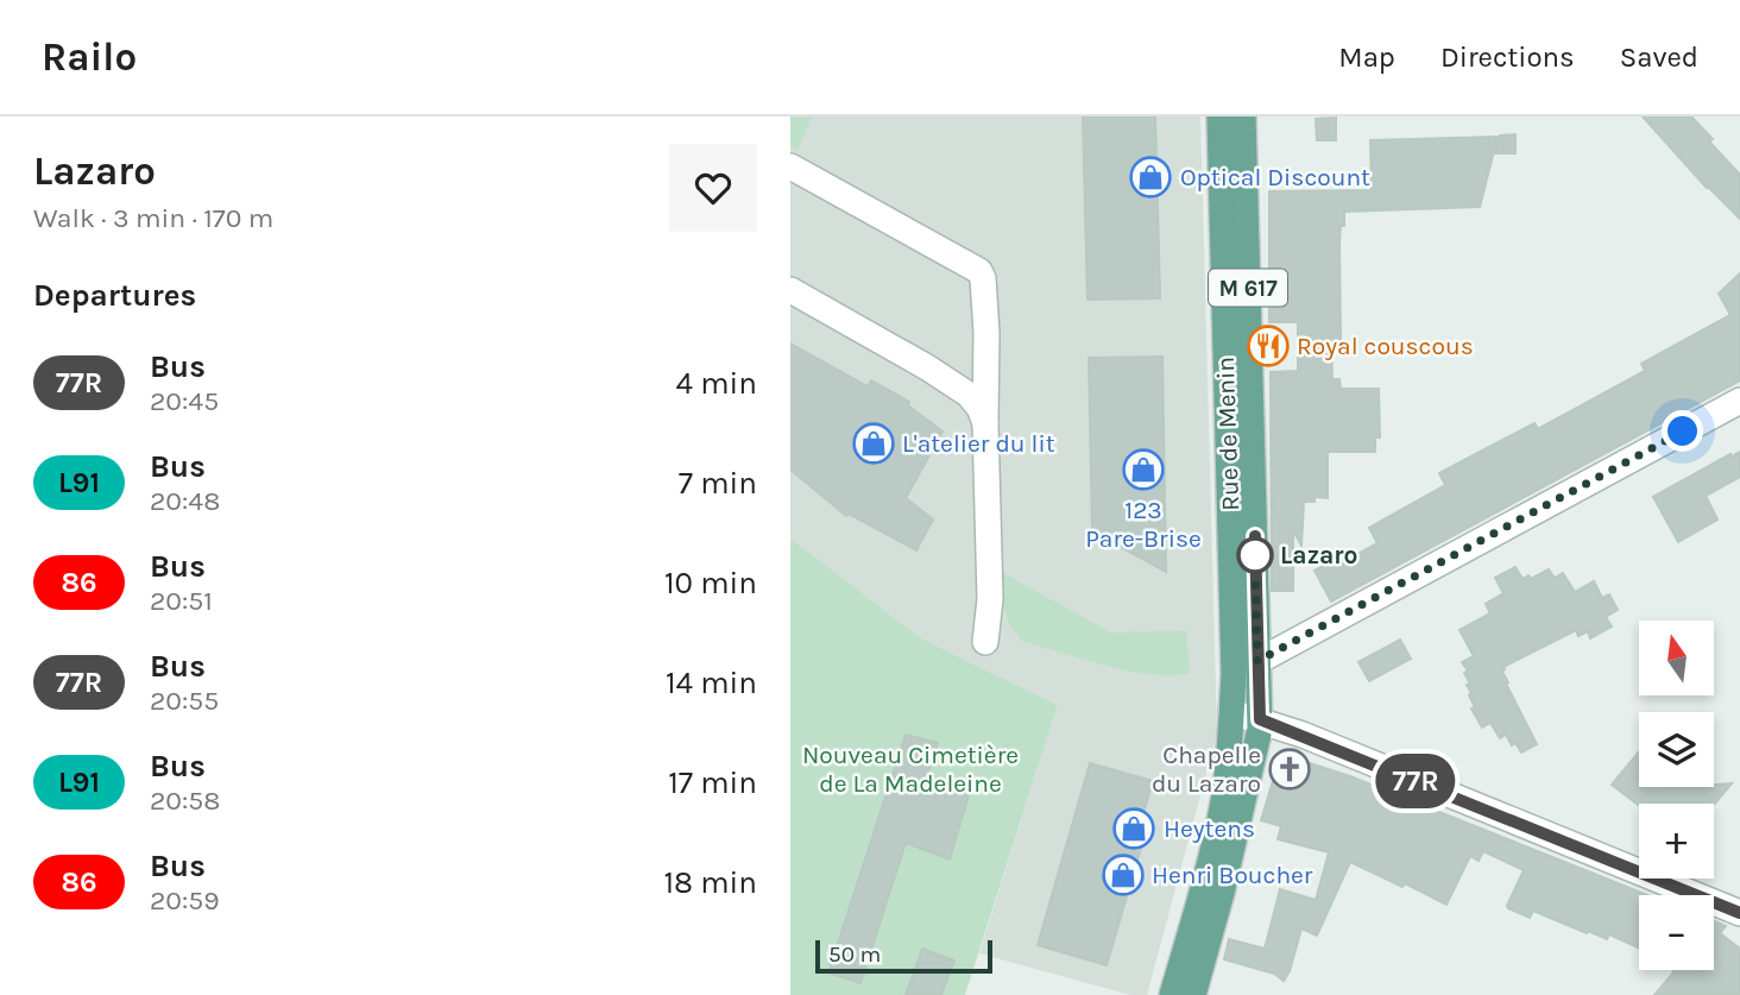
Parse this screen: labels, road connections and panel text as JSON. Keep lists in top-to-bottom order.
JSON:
{
  "streets": {
    "main road": ["M 617", "Rue de Menin"]
  },
  "parks": ["Nouveau Cimetière de La Madeleine"],
  "places": {
    "shop": [
      "Optical Discount",
      "L'atelier du lit",
      "123 Pare-Brise",
      "Heytens",
      "Henri Boucher"
    ],
    "restaurant": ["Royal couscous"],
    "other": ["Lazaro"],
    "church": ["Chapelle du Lazaro"]
  },
  "lines": ["bus line 77R"],
  "scale_bar": "50 m",
  "north": "top",
  "page": {
    "header": "Railo",
    "nav": ["Map", "Directions", "Saved"],
    "heading": [
      ["Lazaro", "Walk · 3 min · 170 m"],
      "Departures"
    ],
    "on_map": "77R",
    "list": [
      {
        "mark": "77R",
        "name": "Bus",
        "note": "20:45",
        "value": "4 min"
      },
      {
        "mark": "L91",
        "name": "Bus",
        "note": "20:48",
        "value": "7 min"
      },
      {
        "mark": "86",
        "name": "Bus",
        "note": "20:51",
        "value": "10 min"
      },
      {
        "mark": "77R",
        "name": "Bus",
        "note": "20:55",
        "value": "14 min"
      },
      {
        "mark": "L91",
        "name": "Bus",
        "note": "20:58",
        "value": "17 min"
      },
      {
        "mark": "86",
        "name": "Bus",
        "note": "20:59",
        "value": "18 min"
      }
    ],
    "map_buttons": ["+", "−"],
    "scale": "50 m"
  }
}
